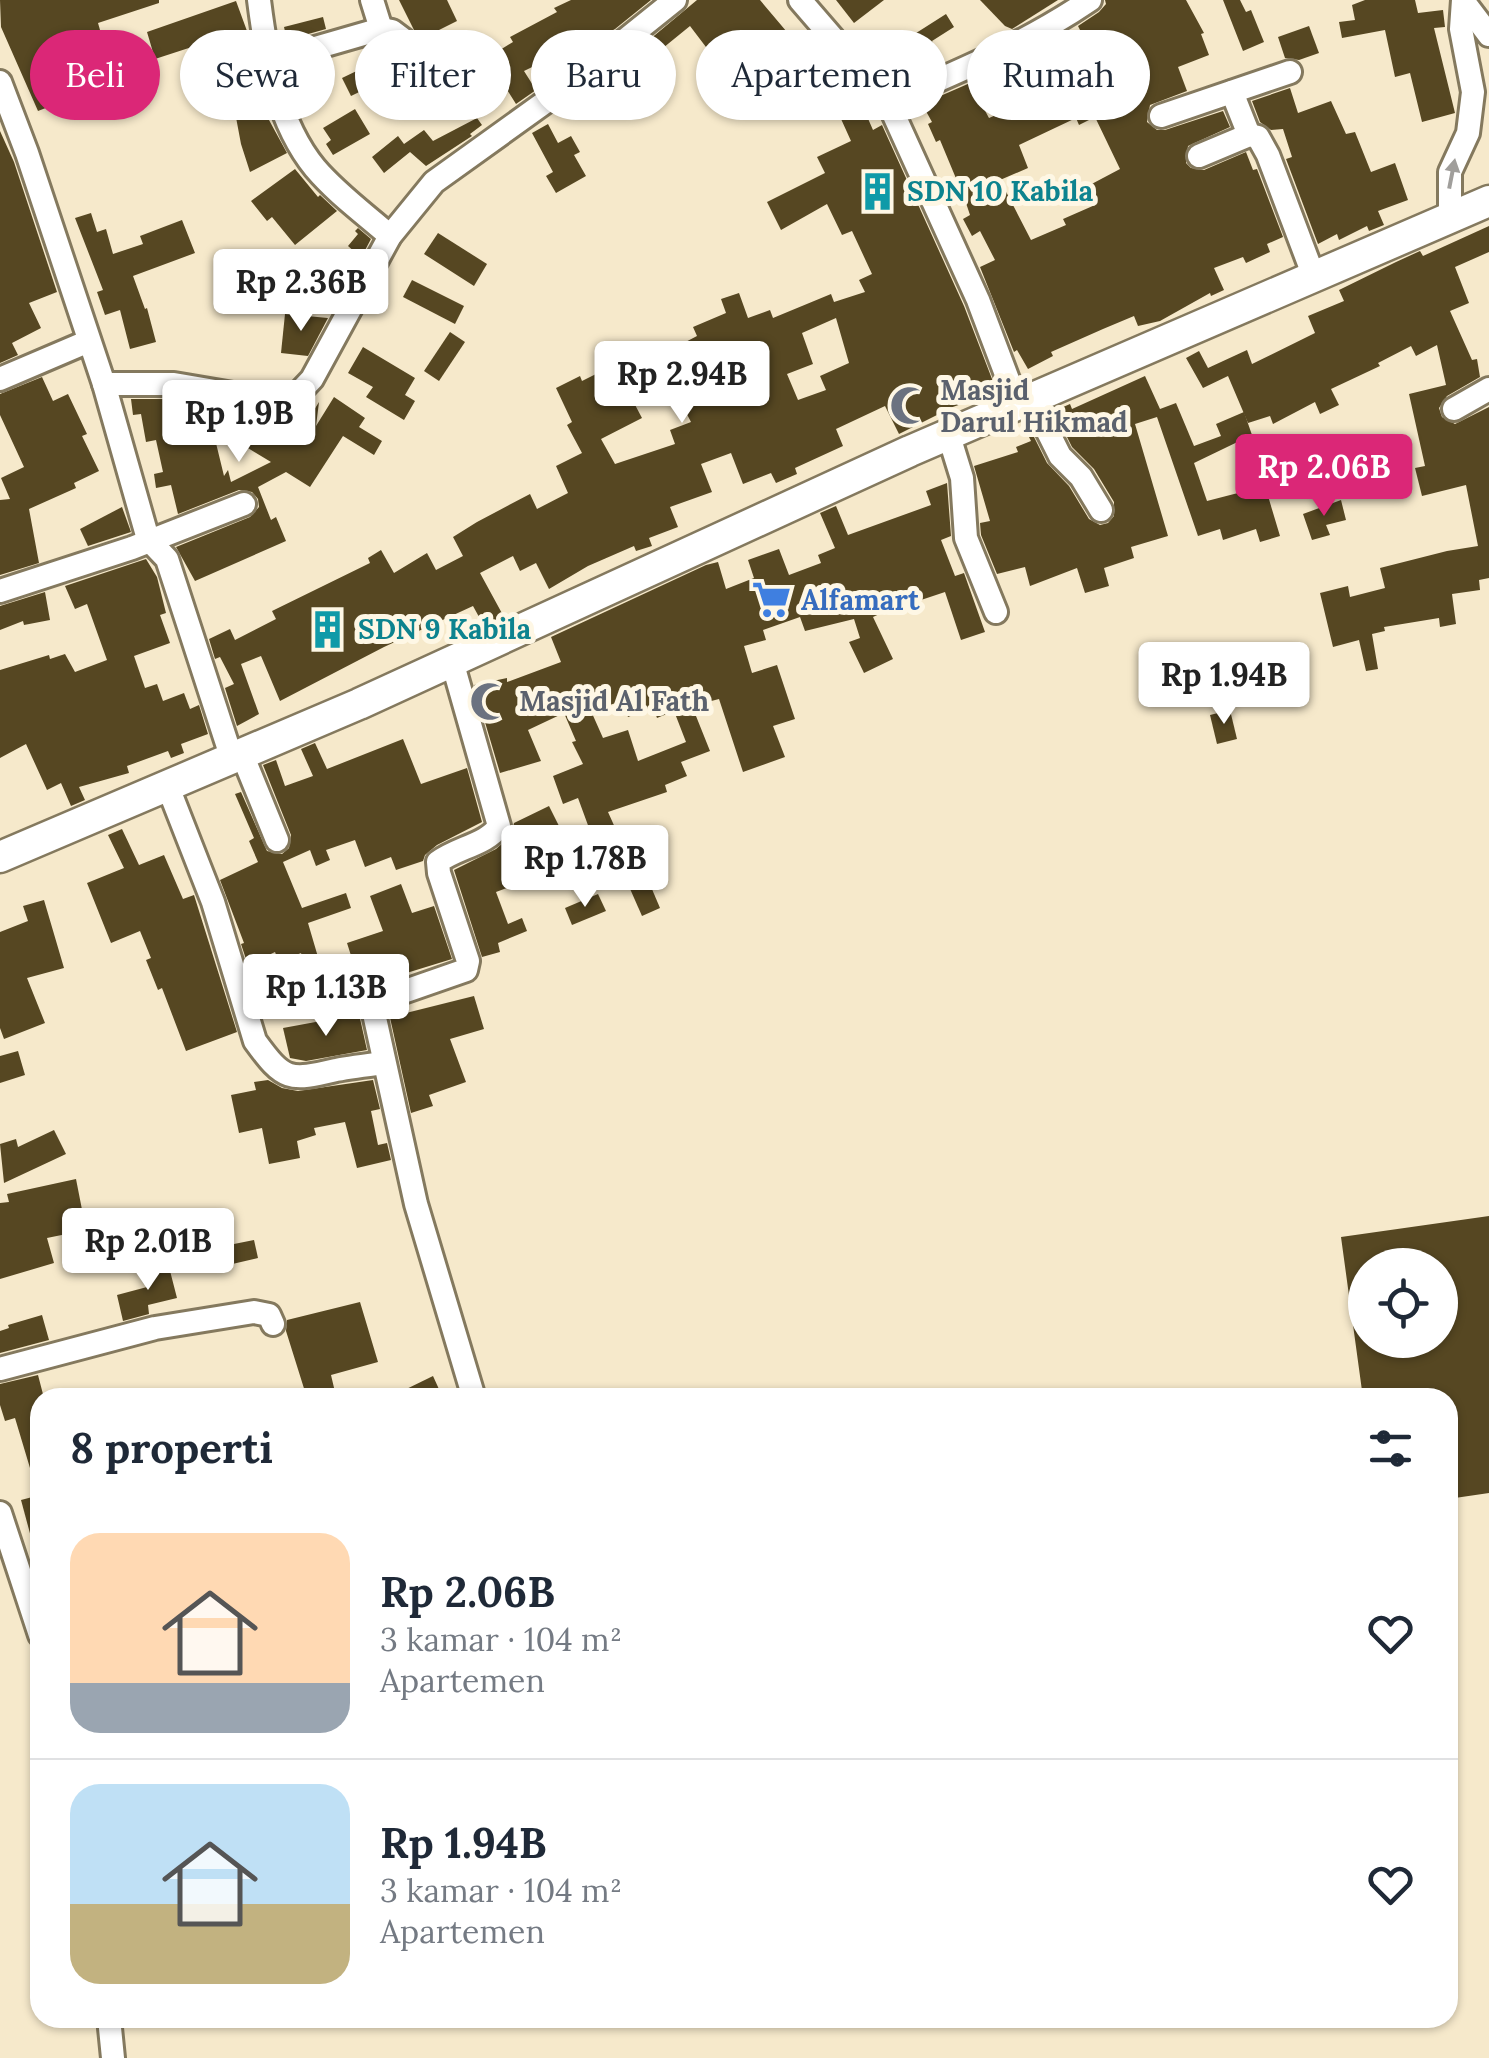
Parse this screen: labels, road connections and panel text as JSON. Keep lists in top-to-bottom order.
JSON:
{
  "places": {
    "building": ["SDN 10 Kabila", "SDN 9 Kabila"],
    "mosque": ["Masjid Darul Hikmad", "Masjid Al Fath"],
    "supermarket": ["Alfamart"]
  },
  "page": {
    "chip": [
      "Beli",
      "Sewa",
      "Filter",
      "Baru",
      "Apartemen",
      "Rumah"
    ],
    "price": [
      "Rp 2.36B",
      "Rp 2.94B",
      "Rp 1.9B",
      "Rp 2.06B",
      "Rp 1.94B",
      "Rp 1.78B",
      "Rp 1.13B",
      "Rp 2.01B"
    ],
    "heading": "8 properti",
    "list": [
      {
        "name": "Rp 2.06B",
        "note": "3 kamar · 104 m² · Apartemen"
      },
      {
        "name": "Rp 1.94B",
        "note": "3 kamar · 104 m² · Apartemen"
      }
    ]
  }
}
